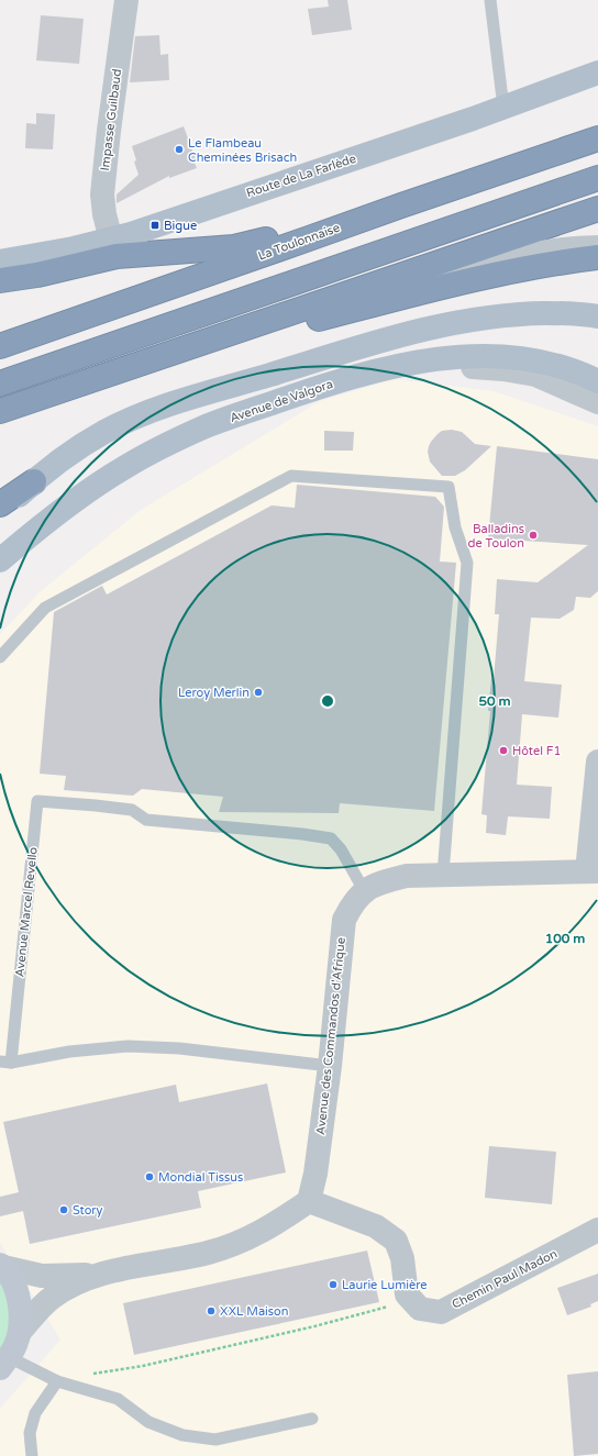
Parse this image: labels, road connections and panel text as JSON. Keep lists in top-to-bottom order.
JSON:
{
  "streets": {
    "highway": ["La Toulonnaise"],
    "main road": ["Route de La Farlède", "Avenue de Valgora"],
    "street": ["Impasse Guilbaud", "Avenue des Commandos d'Afrique", "Chemin Paul Madon"],
    "lane": ["Avenue Marcel Revello"]
  },
  "crossings": [
    ["Impasse Guilbaud", "Route de La Farlède"],
    ["Avenue Marcel Revello", "Avenue des Commandos d'Afrique"],
    ["Avenue des Commandos d'Afrique", "Chemin Paul Madon"]
  ],
  "places": {
    "other": [
      "Le Flambeau Cheminées Brisach",
      "Balladins de Toulon",
      "Leroy Merlin",
      "Hôtel F1",
      "Mondial Tissus",
      "Story",
      "Laurie Lumière",
      "XXL Maison"
    ],
    "transit": ["Bigue"]
  },
  "rings": ["50 m", "100 m"]
}
